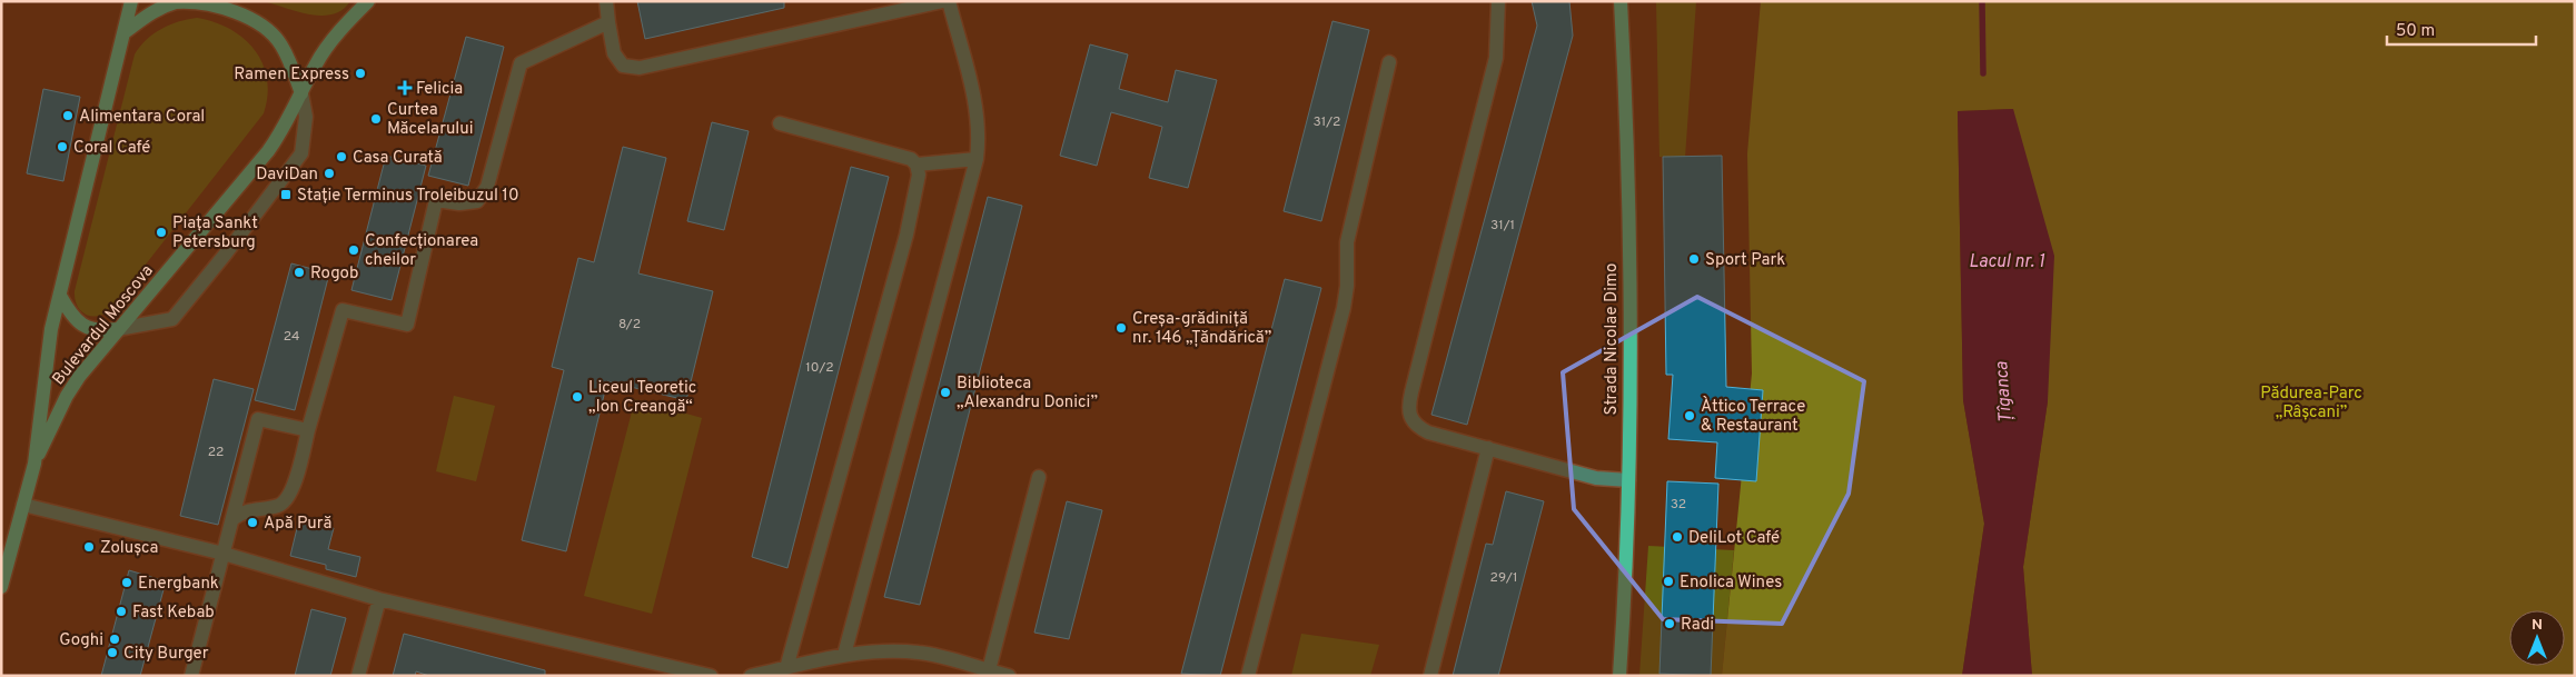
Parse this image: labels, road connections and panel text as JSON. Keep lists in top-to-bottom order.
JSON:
{
  "streets": {
    "main road": ["Bulevardul Moscova", "Strada Nicolae Dimo"]
  },
  "water": ["Lacul nr. 1", "Țîganca"],
  "parks": ["Pădurea-Parc „Râșcani”"],
  "places": {
    "other": [
      "Ramen Express",
      "Alimentara Coral",
      "Curtea Măcelarului",
      "Coral Café",
      "Casa Curată",
      "DaviDan",
      "Piața Sankt Petersburg",
      "Confecționarea cheilor",
      "Sport Park",
      "Rogob",
      "Creșa-grădiniță nr. 146 „Țăndărică”",
      "Biblioteca „Alexandru Donici”",
      "Liceul Teoretic „Ion Creangă“",
      "Àttico Terrace & Restaurant",
      "Apă Pură",
      "DeliLot Café",
      "Zolușca",
      "Enolica Wines",
      "Energbank",
      "Fast Kebab",
      "Radi",
      "Goghi",
      "City Burger"
    ],
    "health": ["Felicia"],
    "transit": ["Stație Terminus Troleibuzul 10"]
  },
  "house_numbers": [
    "31/2",
    "31/1",
    "8/2",
    "24",
    "10/2",
    "22",
    "32",
    "29/1"
  ],
  "scale_bar": "50 m",
  "north": "top"
}
